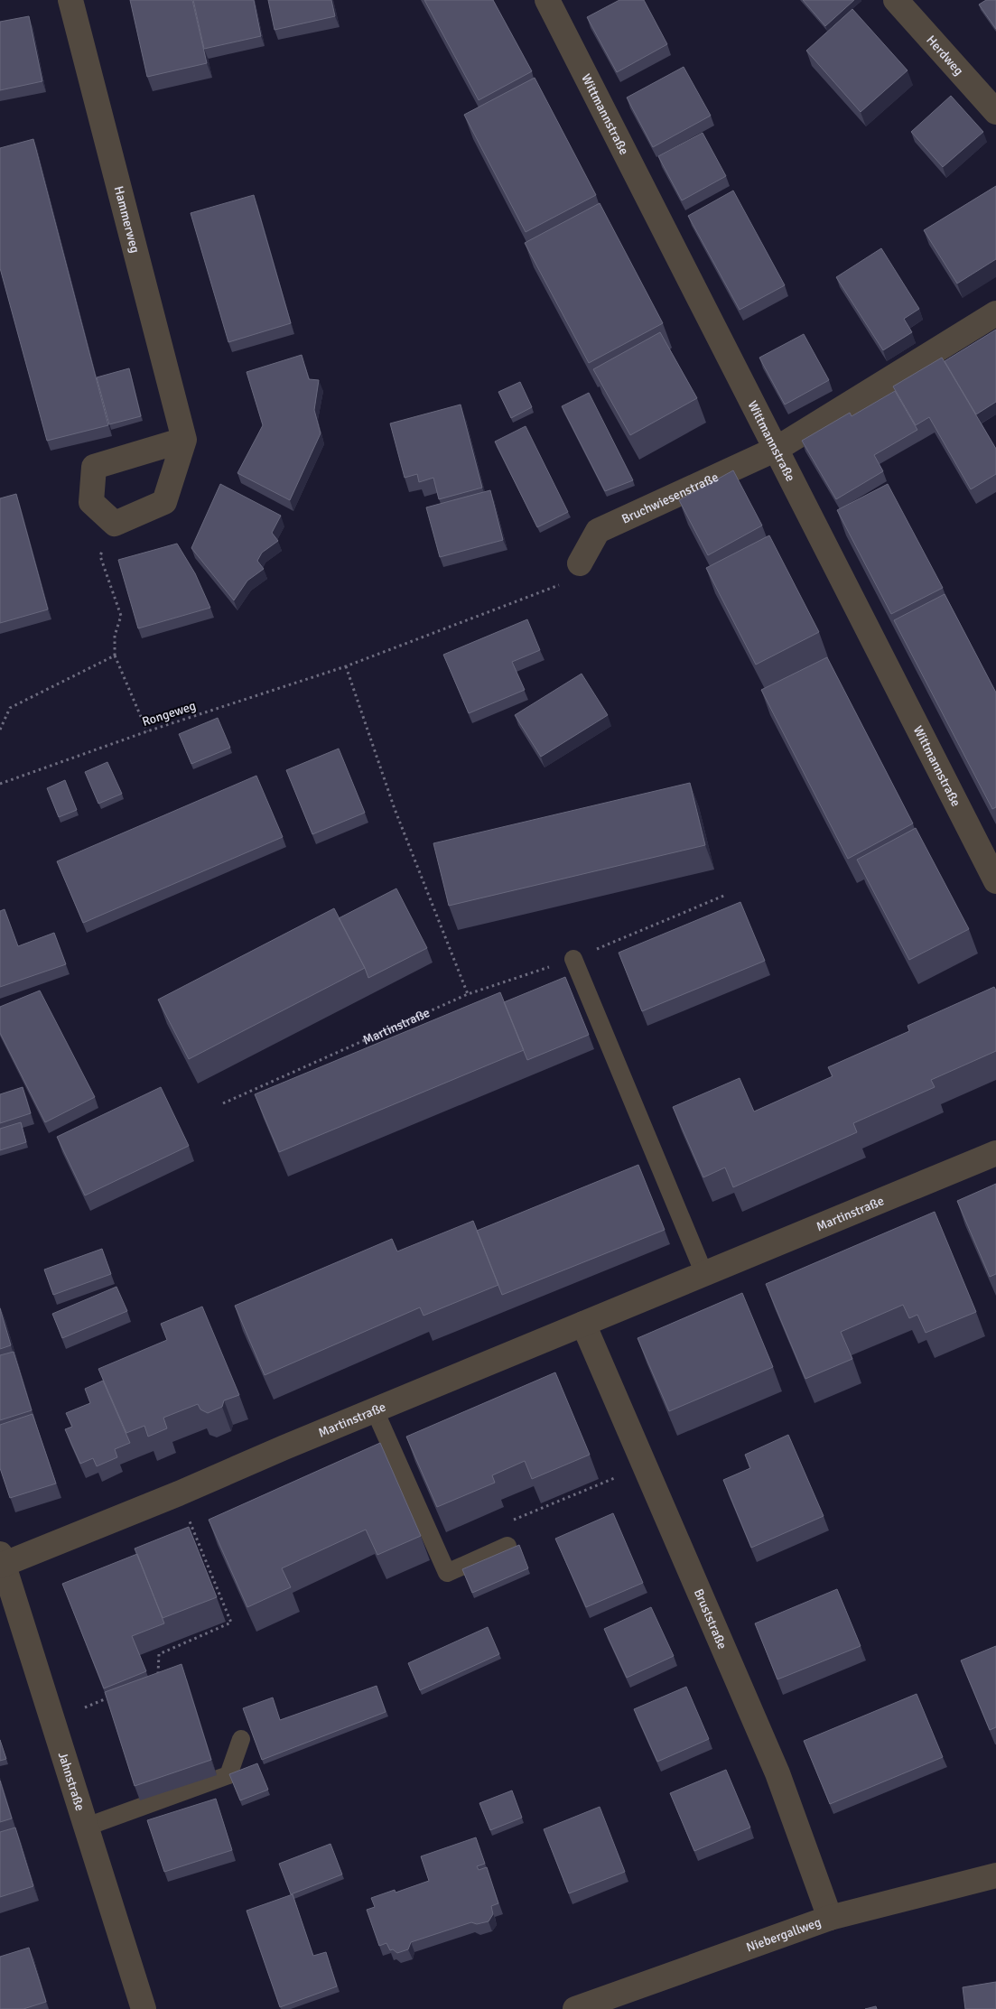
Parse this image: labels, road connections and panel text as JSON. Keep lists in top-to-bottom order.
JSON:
{
  "streets": {
    "street": [
      "Herdweg",
      "Wittmannstraße",
      "Hammerweg",
      "Bruchwiesenstraße",
      "Martinstraße",
      "Bruststraße",
      "Jahnstraße",
      "Niebergallweg"
    ],
    "path": ["Rongeweg"]
  },
  "crossings": [
    ["Wittmannstraße", "Bruchwiesenstraße"],
    ["Martinstraße", "Bruststraße"],
    ["Martinstraße", "Jahnstraße"],
    ["Bruststraße", "Niebergallweg"]
  ]
}
